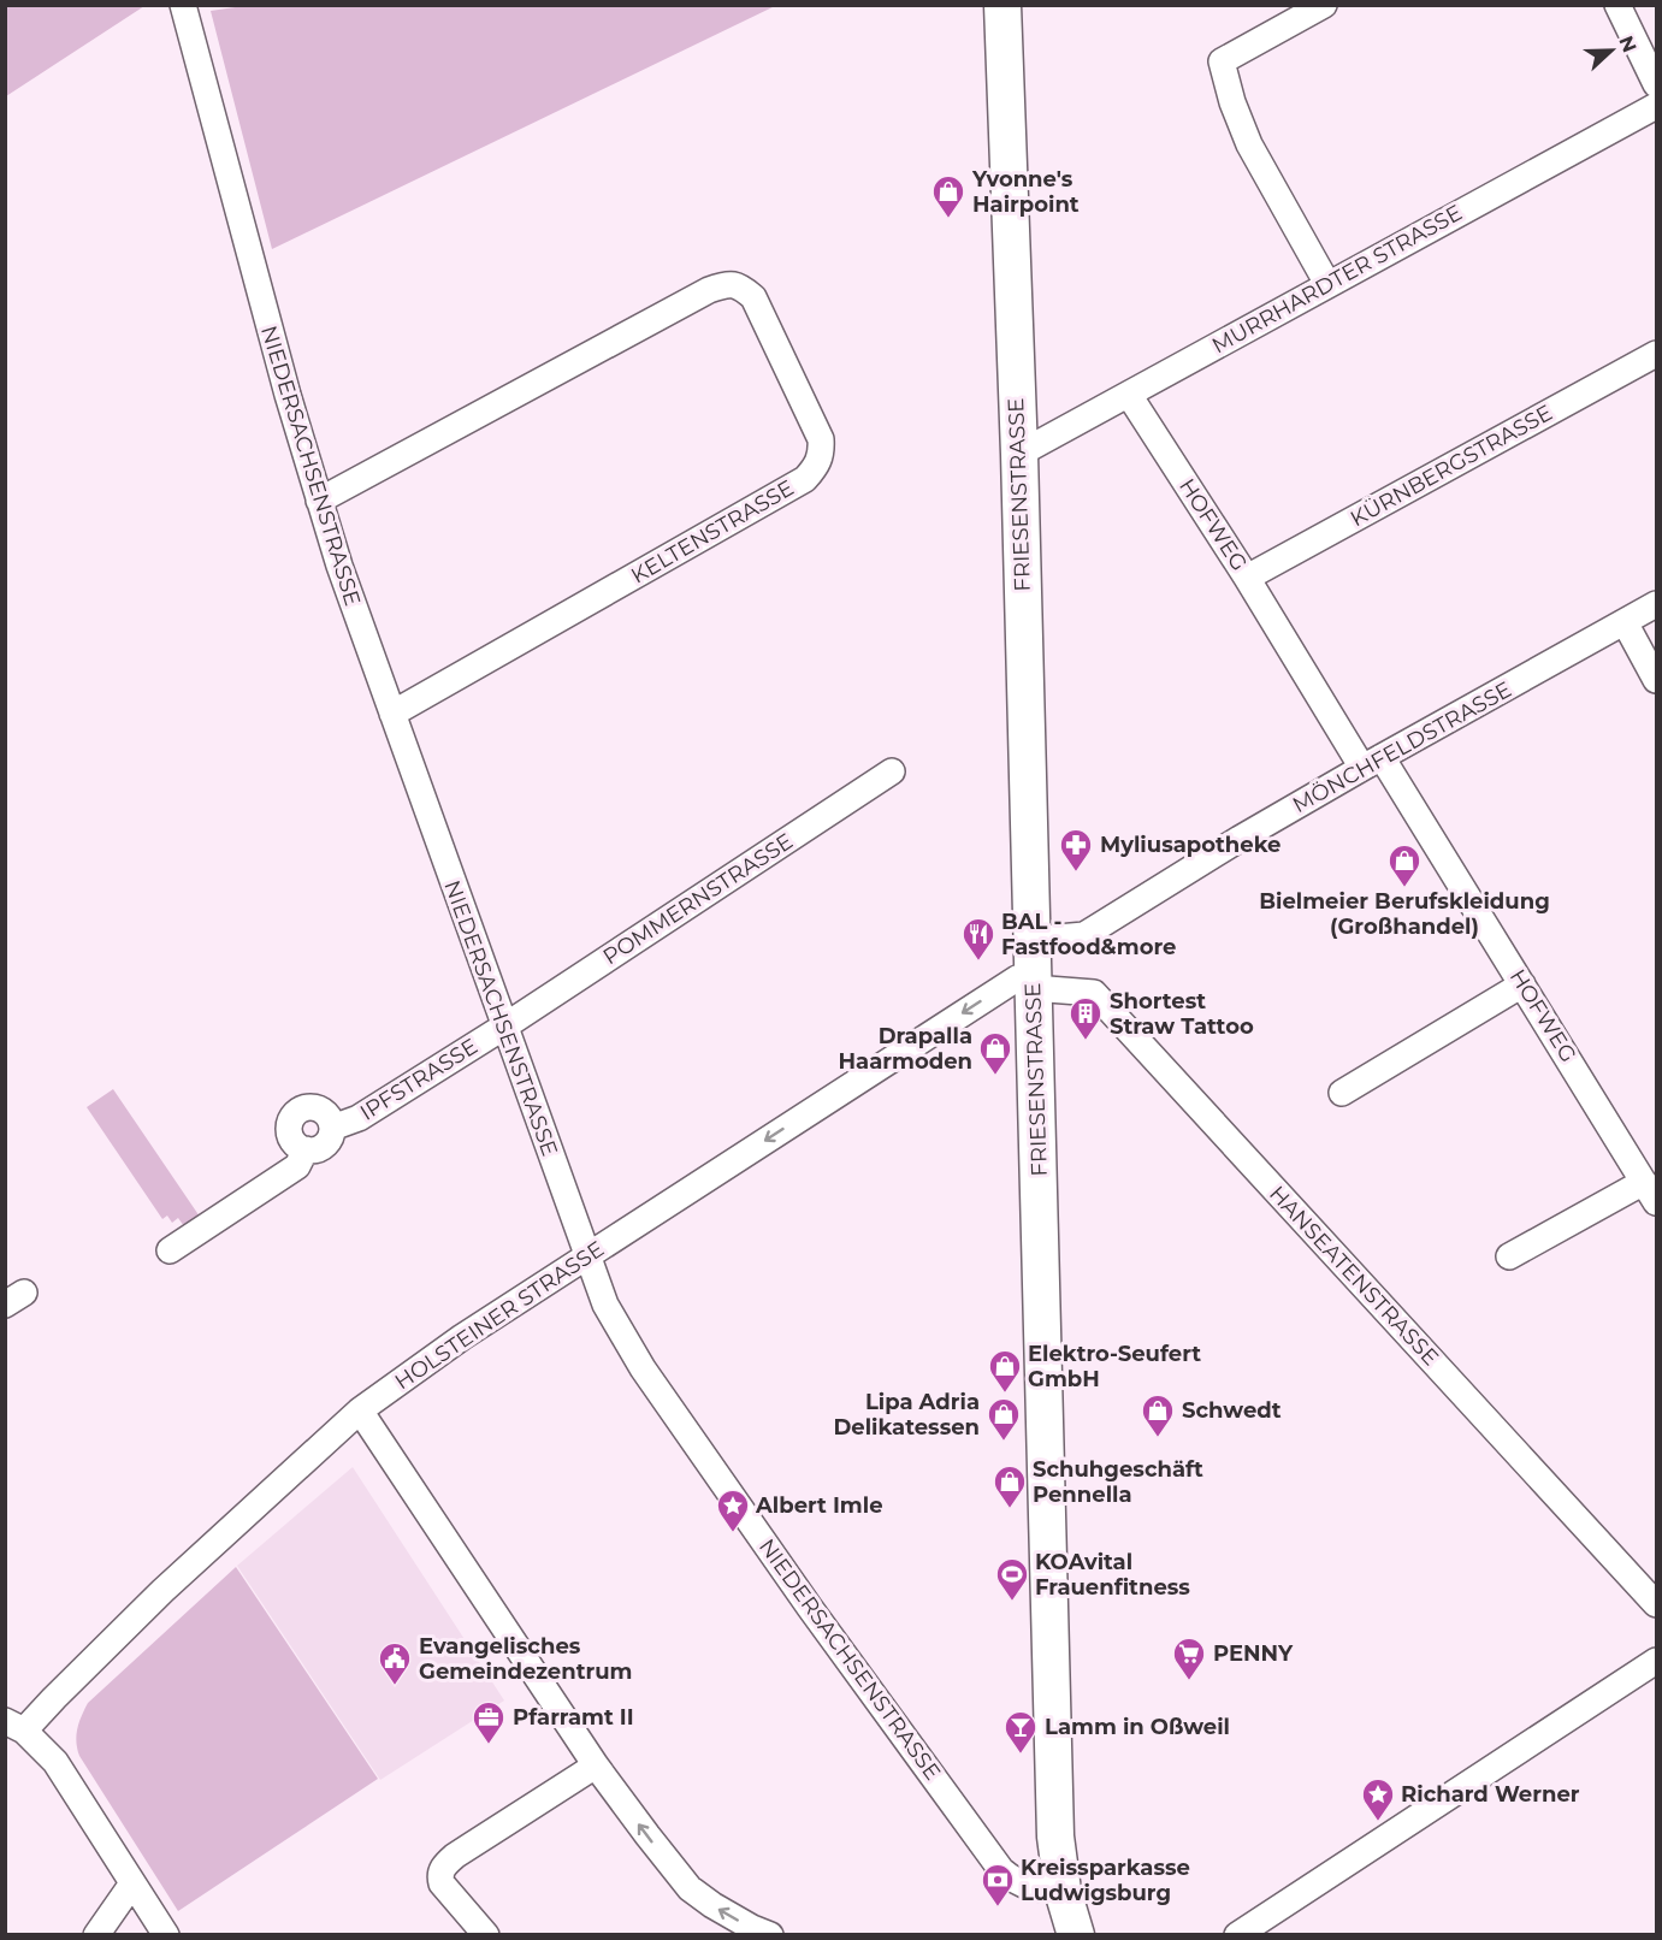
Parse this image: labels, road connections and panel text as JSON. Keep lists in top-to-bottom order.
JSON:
{
  "streets": {
    "main road": ["FRIESENSTRASSE"],
    "street": [
      "MURRHARDTER STRASSE",
      "NIEDERSACHSENSTRASSE",
      "KÜRNBERGSTRASSE",
      "HOFWEG",
      "KELTENSTRASSE",
      "MÖNCHFELDSTRASSE",
      "POMMERNSTRASSE",
      "IPFSTRASSE",
      "HANSEATENSTRASSE",
      "HOLSTEINER STRASSE"
    ]
  },
  "crossings": [
    ["MURRHARDTER STRASSE", "FRIESENSTRASSE"],
    ["MURRHARDTER STRASSE", "HOFWEG"],
    ["NIEDERSACHSENSTRASSE", "FRIESENSTRASSE"],
    ["NIEDERSACHSENSTRASSE", "KELTENSTRASSE"],
    ["NIEDERSACHSENSTRASSE", "POMMERNSTRASSE"],
    ["NIEDERSACHSENSTRASSE", "IPFSTRASSE"],
    ["NIEDERSACHSENSTRASSE", "HOLSTEINER STRASSE"],
    ["KÜRNBERGSTRASSE", "HOFWEG"],
    ["FRIESENSTRASSE", "MÖNCHFELDSTRASSE"],
    ["FRIESENSTRASSE", "HANSEATENSTRASSE"],
    ["FRIESENSTRASSE", "HOLSTEINER STRASSE"],
    ["HOFWEG", "MÖNCHFELDSTRASSE"],
    ["POMMERNSTRASSE", "IPFSTRASSE"],
    ["HANSEATENSTRASSE", "HOLSTEINER STRASSE"]
  ],
  "one_way": ["HOLSTEINER STRASSE"],
  "places": {
    "shop": [
      "Yvonne's Hairpoint",
      "Bielmeier Berufskleidung (Großhandel)",
      "Drapalla Haarmoden",
      "Elektro-Seufert GmbH",
      "Schwedt",
      "Lipa Adria Delikatessen",
      "Schuhgeschäft Pennella"
    ],
    "pharmacy": ["Myliusapotheke"],
    "restaurant": ["BAL - Fastfood&more"],
    "building": ["Shortest Straw Tattoo"],
    "place": ["Albert Imle", "Richard Werner"],
    "sports": ["KOAvital Frauenfitness"],
    "supermarket": ["PENNY"],
    "public building": ["Evangelisches Gemeindezentrum"],
    "office": ["Pfarramt II"],
    "bar": ["Lamm in Oßweil"],
    "bank": ["Kreissparkasse Ludwigsburg"]
  },
  "north": "right"
}
